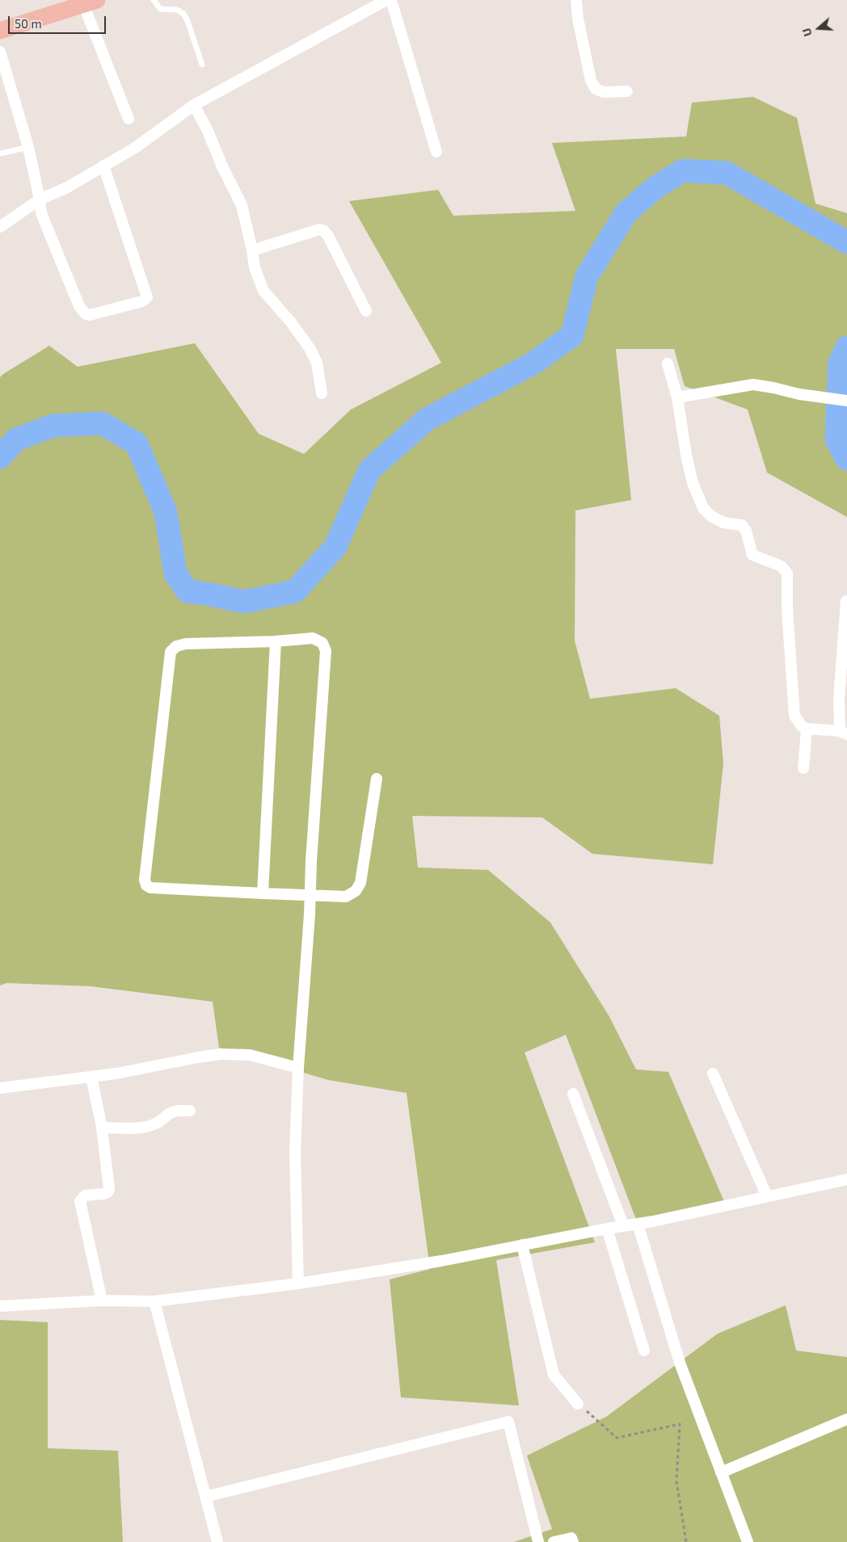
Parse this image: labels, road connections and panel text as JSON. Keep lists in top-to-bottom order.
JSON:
{
  "scale_bar": "50 m",
  "north": "left"
}
